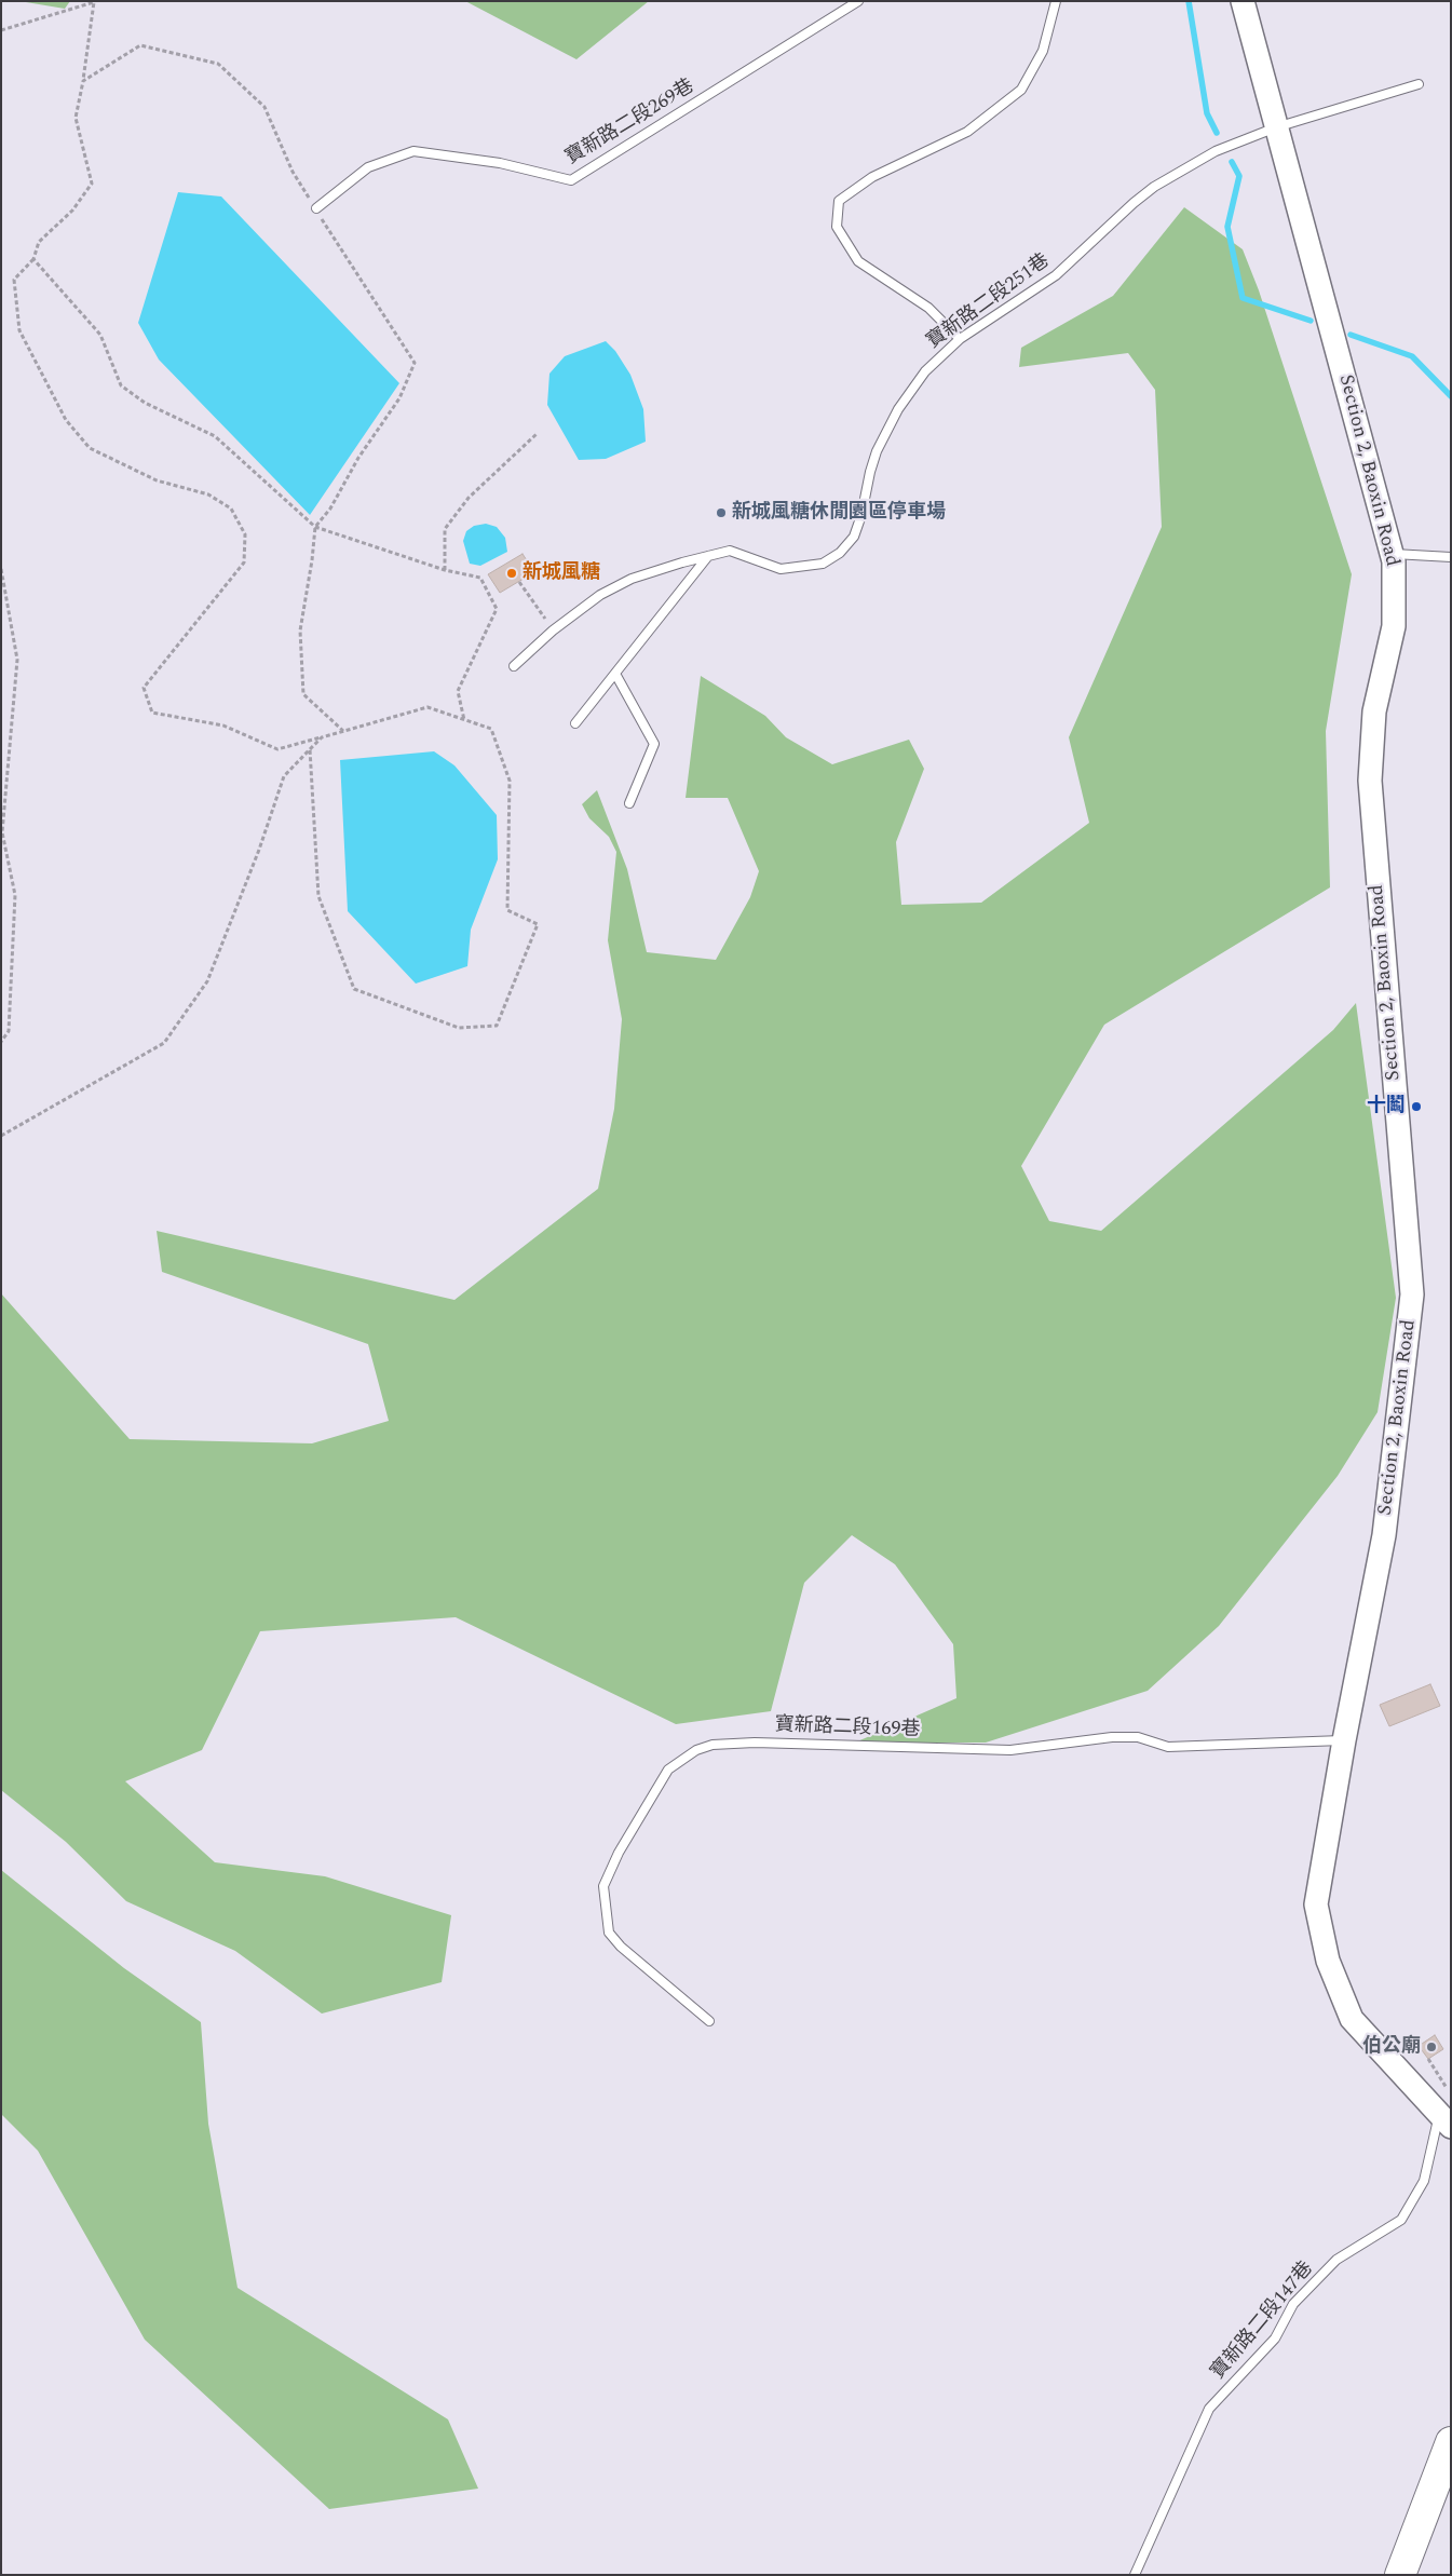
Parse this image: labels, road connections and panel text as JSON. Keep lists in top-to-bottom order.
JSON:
{
  "streets": {
    "street": ["Section 2, Baoxin Road"],
    "lane": [
      "寶新路二段269巷",
      "寶新路二段251巷",
      "寶新路二段169巷",
      "寶新路二段147巷"
    ]
  },
  "crossings": [
    ["寶新路二段251巷", "Section 2, Baoxin Road"],
    ["Section 2, Baoxin Road", "寶新路二段169巷"],
    ["Section 2, Baoxin Road", "寶新路二段147巷"]
  ],
  "places": [
    "新城風糖休閒園區停車場",
    "新城風糖",
    "十鬮",
    "伯公廟"
  ]
}
